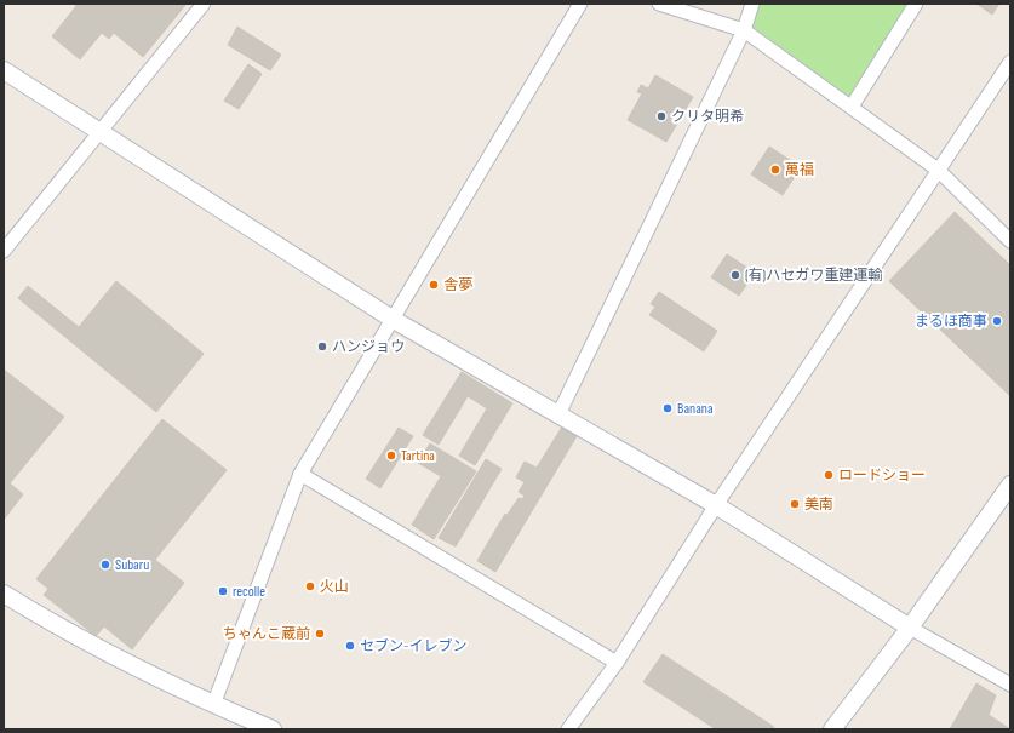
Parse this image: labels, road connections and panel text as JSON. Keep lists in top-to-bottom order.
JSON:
{
  "places": [
    "クリタ明希",
    "萬福",
    "(有)ハセガワ重建運輸",
    "舎夢",
    "まるほ商事",
    "ハンジョウ",
    "Banana",
    "Tartina",
    "ロードショー",
    "美南",
    "Subaru",
    "火山",
    "recolle",
    "ちゃんこ蔵前",
    "セブン-イレブン"
  ]
}
